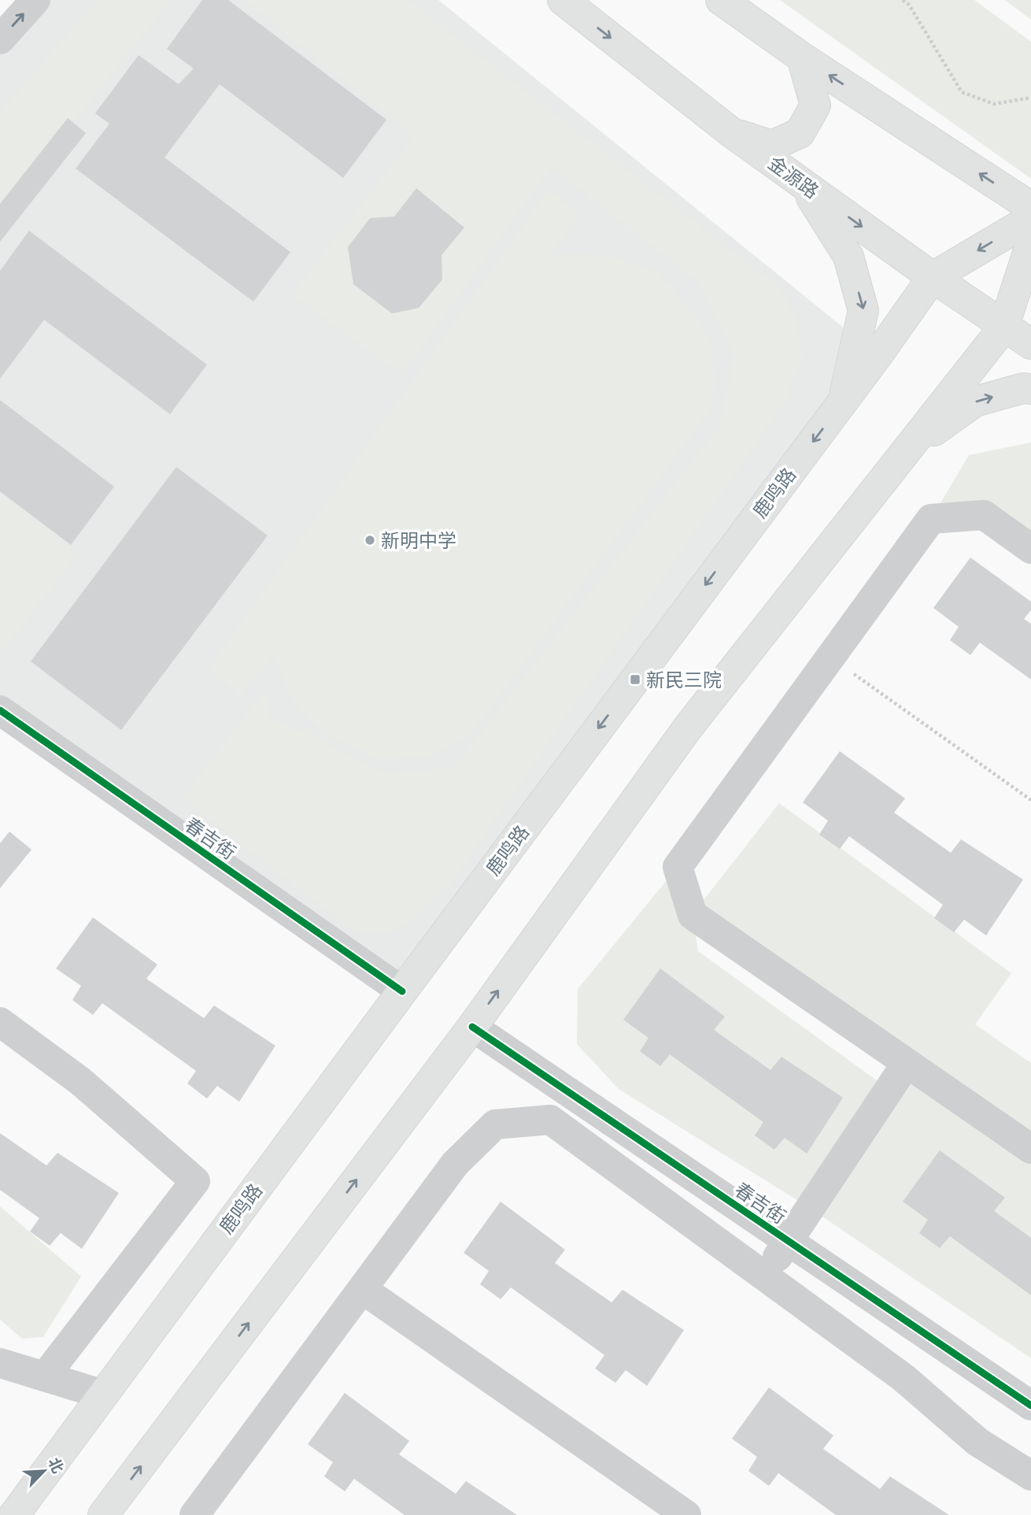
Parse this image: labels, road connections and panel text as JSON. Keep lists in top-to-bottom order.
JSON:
{
  "streets": {
    "main road": ["金源路", "鹿鸣路"],
    "street": ["春吉街"]
  },
  "crossings": [
    ["金源路", "鹿鸣路"],
    ["鹿鸣路", "春吉街"]
  ],
  "places": {
    "other": ["新明中学"],
    "transit": ["新民三院"]
  },
  "north": "top right"
}
